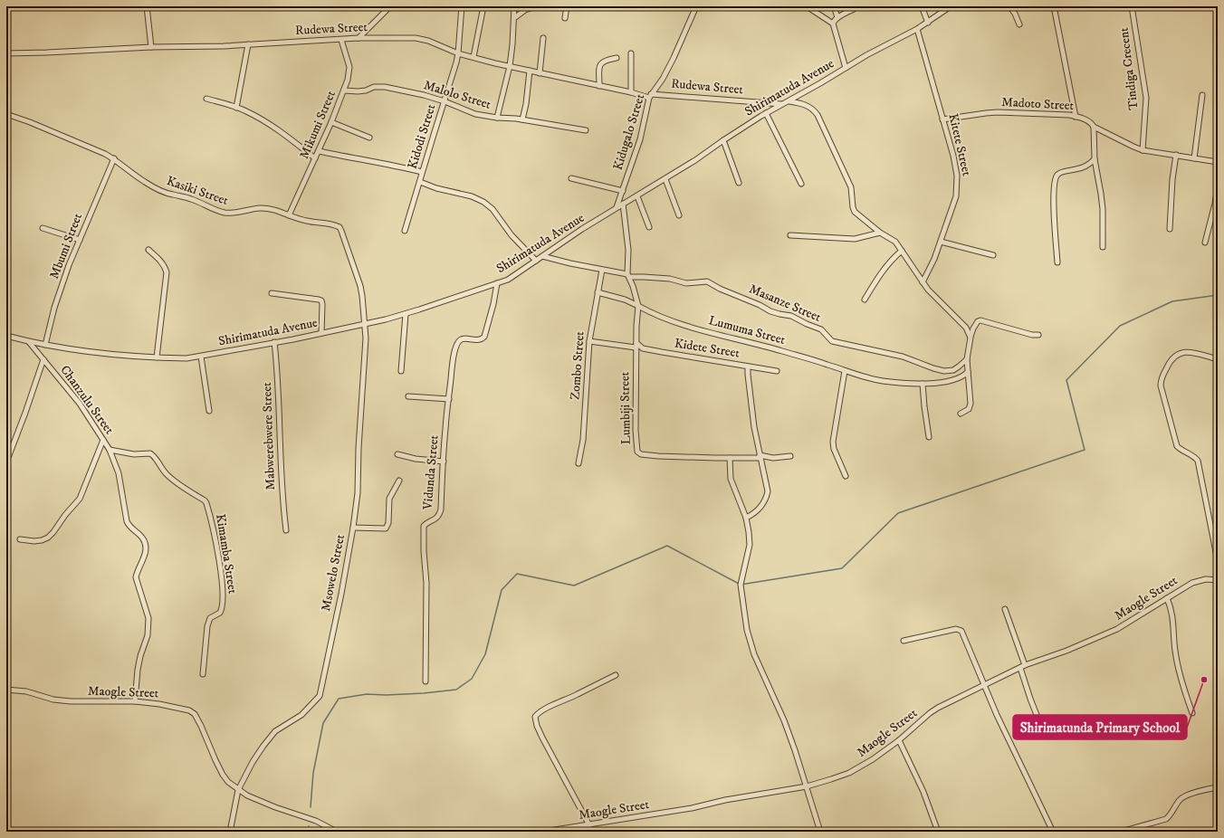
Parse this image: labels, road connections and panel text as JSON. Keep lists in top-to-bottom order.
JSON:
{
  "streets": {
    "street": [
      "Rudewa Street",
      "Tindiga Crecent",
      "Shirimatuda Avenue",
      "Malolo Street",
      "Madoto Street",
      "Mikumi Street",
      "Kidugalo Street",
      "Kidodi Street",
      "Kitete Street",
      "Kasiki Street",
      "Mbumi Street",
      "Masanze Street",
      "Lumuma Street",
      "Kidete Street",
      "Zombo Street",
      "Chanzulu Street",
      "Lumbiji Street",
      "Mabwerebwere Street",
      "Vidunda Street",
      "Kimamba Street",
      "Msowelo Street",
      "Maogle Street"
    ]
  },
  "crossings": [
    ["Rudewa Street", "Shirimatuda Avenue"],
    ["Rudewa Street", "Mikumi Street"],
    ["Rudewa Street", "Kidugalo Street"],
    ["Rudewa Street", "Kidodi Street"],
    ["Tindiga Crecent", "Madoto Street"],
    ["Shirimatuda Avenue", "Kidugalo Street"],
    ["Shirimatuda Avenue", "Kitete Street"],
    ["Shirimatuda Avenue", "Kasiki Street"],
    ["Shirimatuda Avenue", "Mbumi Street"],
    ["Shirimatuda Avenue", "Chanzulu Street"],
    ["Shirimatuda Avenue", "Mabwerebwere Street"],
    ["Shirimatuda Avenue", "Vidunda Street"],
    ["Shirimatuda Avenue", "Msowelo Street"],
    ["Malolo Street", "Mikumi Street"],
    ["Malolo Street", "Kidodi Street"],
    ["Madoto Street", "Kitete Street"],
    ["Mikumi Street", "Kasiki Street"],
    ["Kasiki Street", "Mbumi Street"],
    ["Kasiki Street", "Msowelo Street"],
    ["Lumuma Street", "Zombo Street"],
    ["Lumuma Street", "Lumbiji Street"],
    ["Kidete Street", "Zombo Street"],
    ["Kidete Street", "Lumbiji Street"],
    ["Chanzulu Street", "Kimamba Street"],
    ["Chanzulu Street", "Maogle Street"],
    ["Msowelo Street", "Maogle Street"]
  ],
  "places": ["Shirimatunda Primary School"]
}
